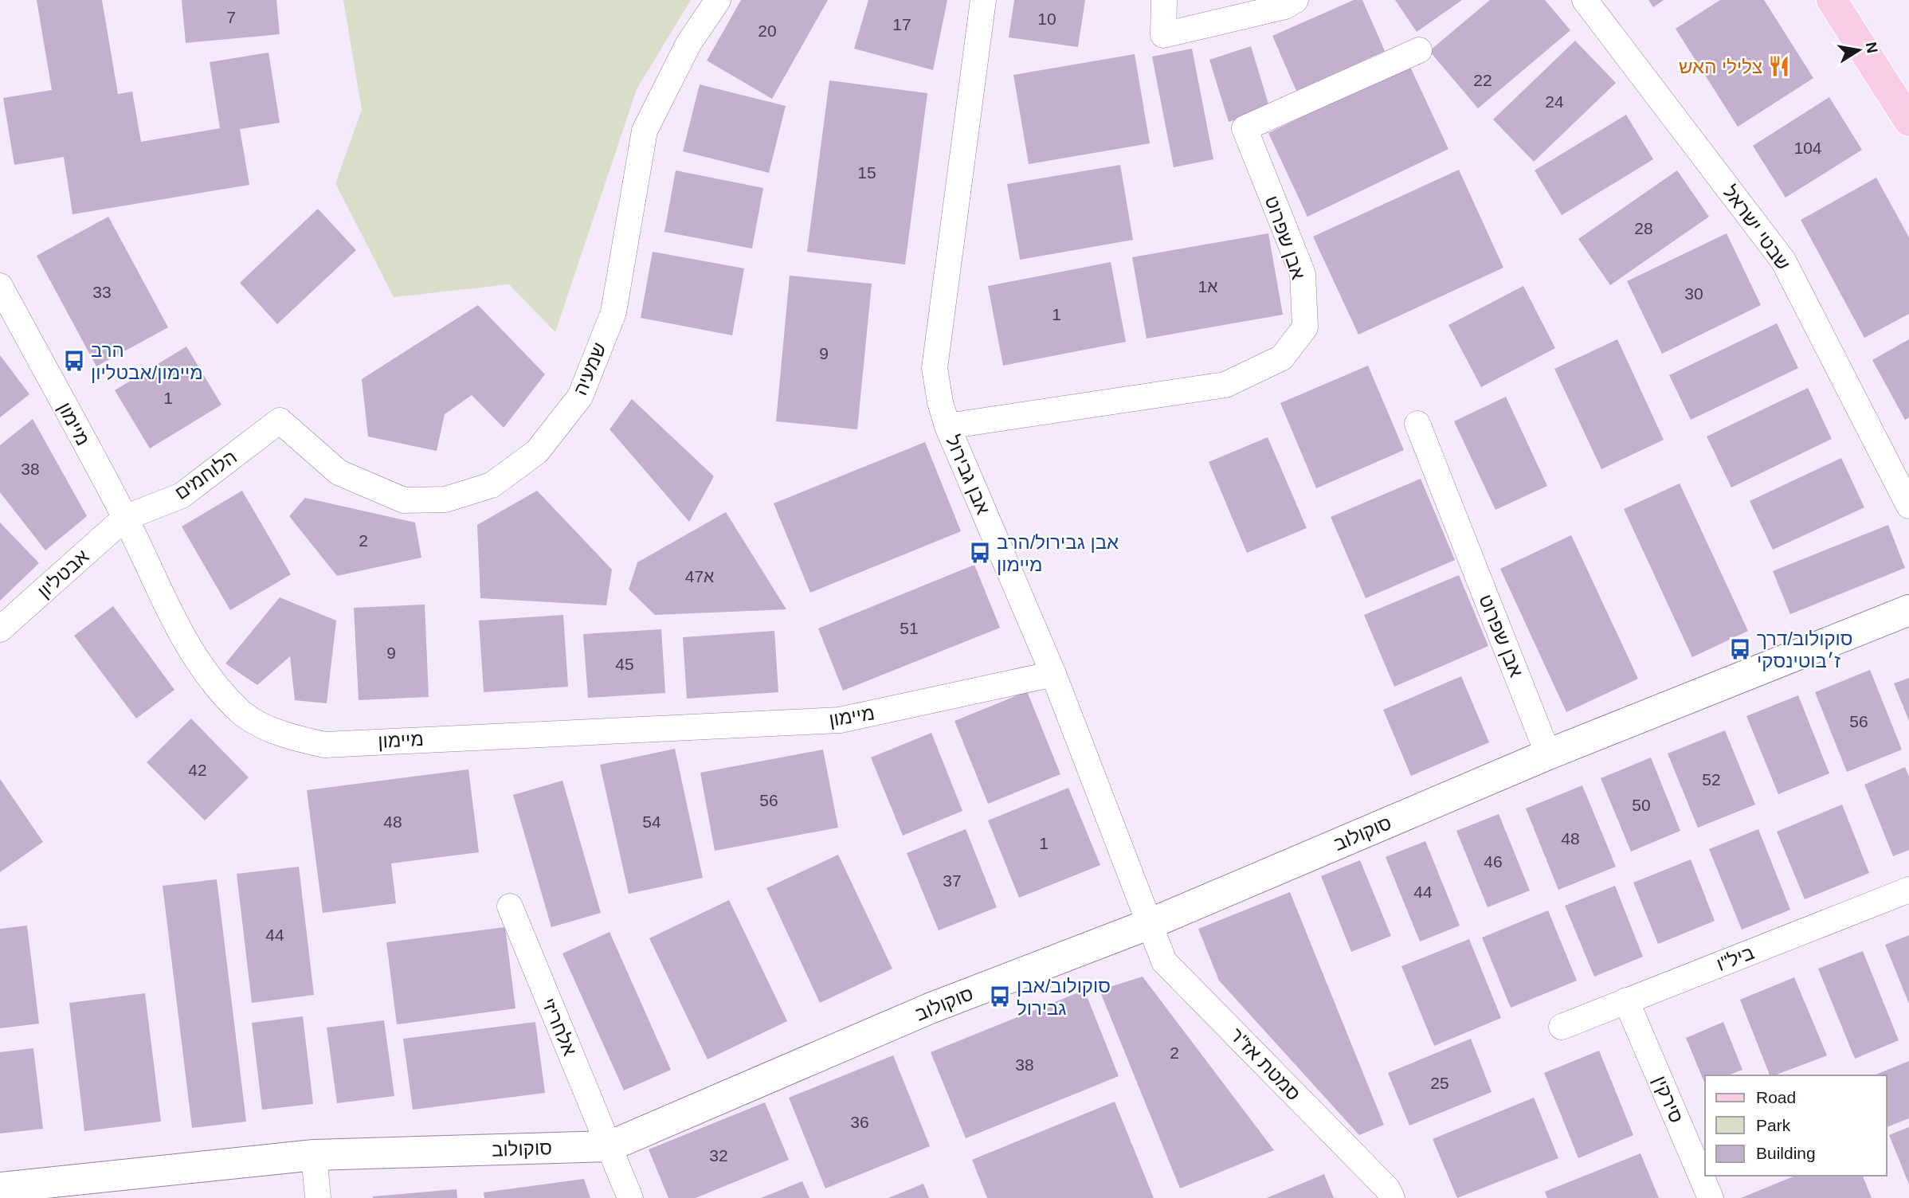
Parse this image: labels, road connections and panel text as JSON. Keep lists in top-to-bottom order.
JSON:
{
  "streets": {
    "street": [
      "שבטי ישראל",
      "אבן שפרוט",
      "שמעיה",
      "מיימון",
      "הלוחמים",
      "אבן גבירול",
      "אבטליון",
      "סוקולוב",
      "ביל\"ו",
      "אלחריזי",
      "סמטת אז\"ר",
      "סירקין"
    ]
  },
  "crossings": [
    ["אבן שפרוט", "אבן גבירול"],
    ["אבן שפרוט", "סוקולוב"],
    ["שמעיה", "הלוחמים"],
    ["מיימון", "הלוחמים"],
    ["מיימון", "אבן גבירול"],
    ["מיימון", "אבטליון"],
    ["הלוחמים", "אבטליון"],
    ["אבן גבירול", "סוקולוב"],
    ["אבן גבירול", "סמטת אז\"ר"],
    ["סוקולוב", "אלחריזי"],
    ["סוקולוב", "סמטת אז\"ר"],
    ["ביל\"ו", "סירקין"]
  ],
  "places": {
    "restaurant": ["צלילי האש"],
    "bus stop": [
      "הרב מיימון/אבטליון",
      "אבן גבירול/הרב מיימון",
      "סוקולוב/דרך ז׳בוטינסקי",
      "סוקולוב/אבן גבירול"
    ]
  },
  "house_numbers": [
    "7",
    "10",
    "17",
    "20",
    "22",
    "24",
    "104",
    "15",
    "28",
    "1א",
    "33",
    "30",
    "1",
    "9",
    "1",
    "38",
    "2",
    "א47",
    "51",
    "9",
    "45",
    "56",
    "42",
    "52",
    "56",
    "50",
    "48",
    "54",
    "48",
    "1",
    "46",
    "37",
    "44",
    "44",
    "2",
    "38",
    "25",
    "36",
    "32"
  ],
  "legend": ["Road", "Park", "Building"],
  "north": "right"
}
